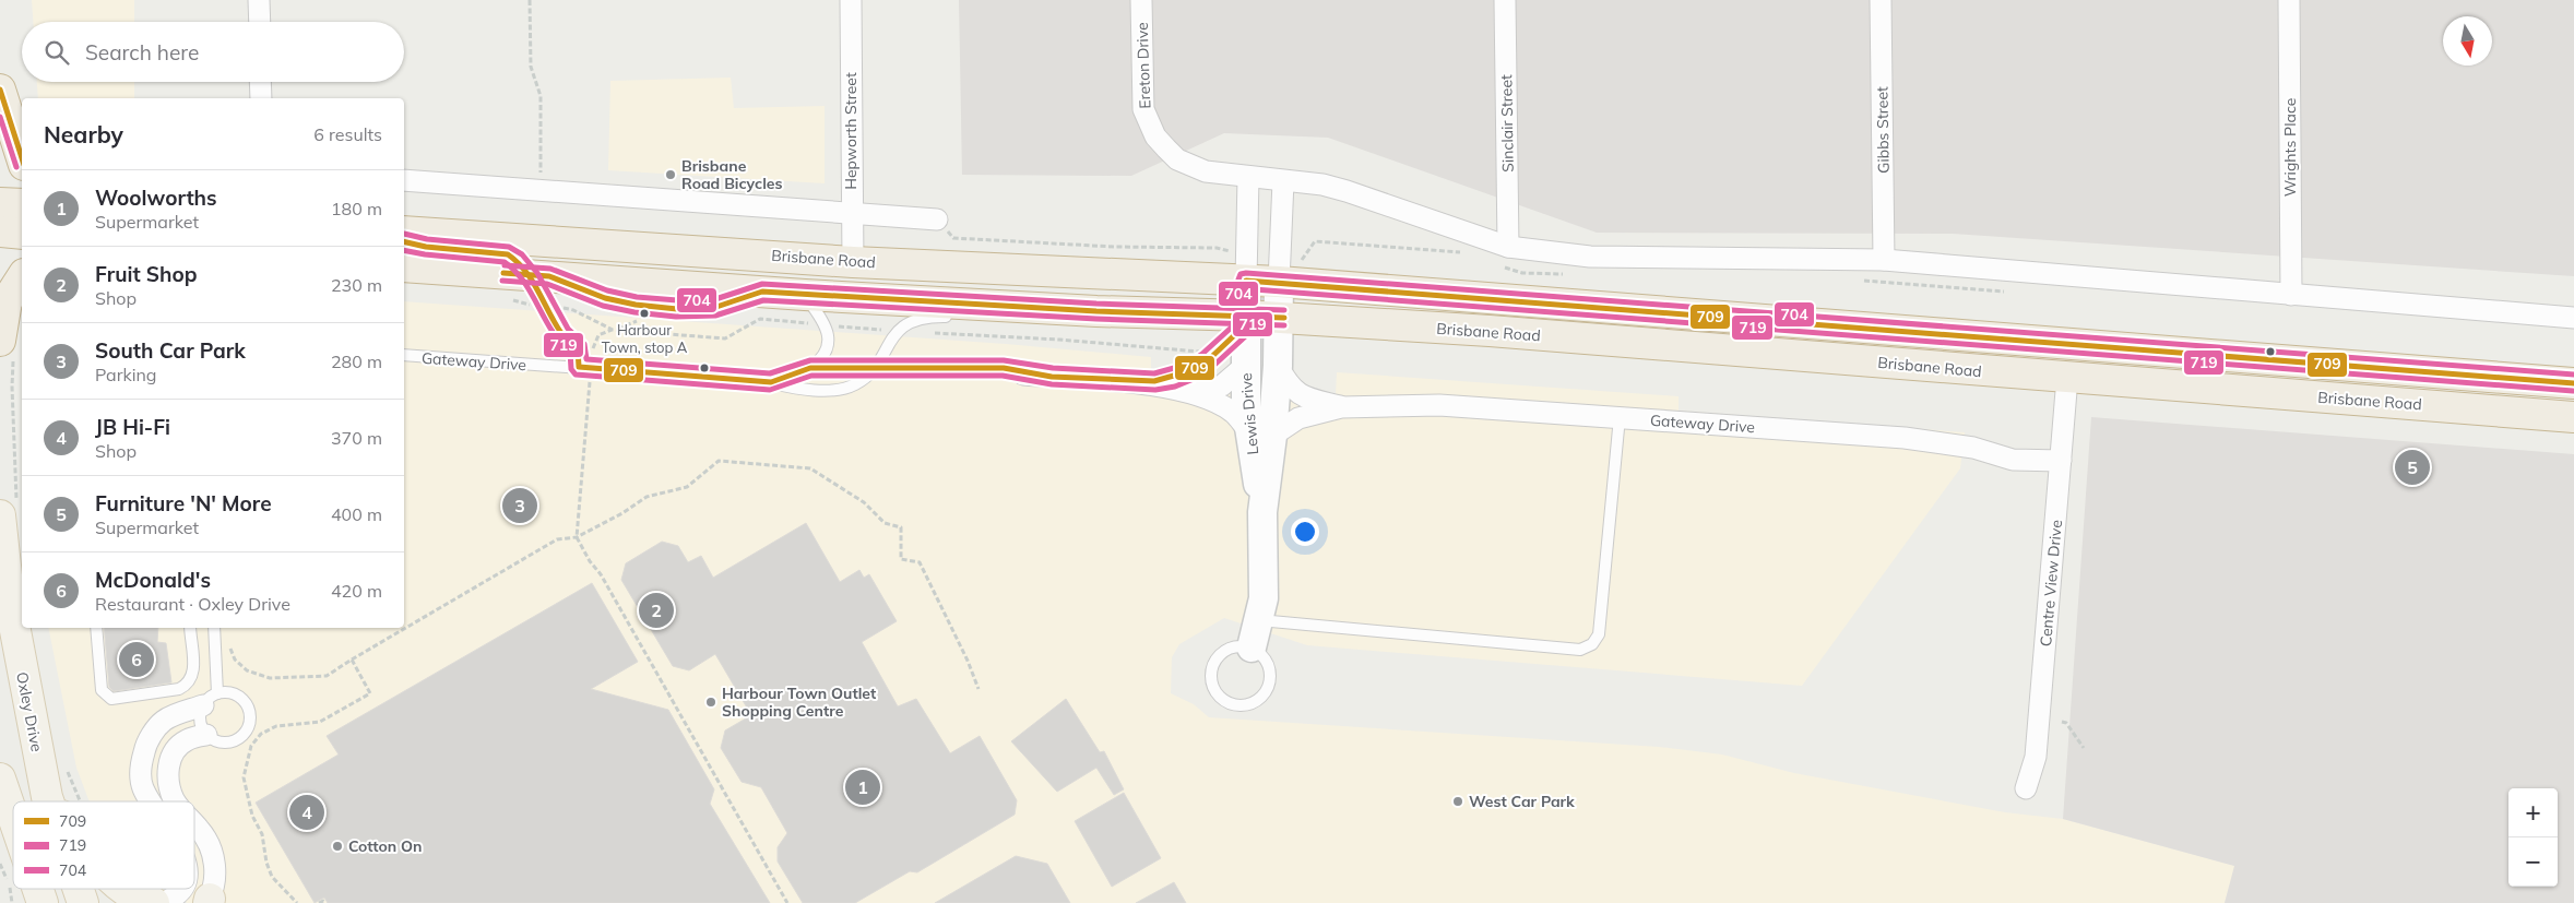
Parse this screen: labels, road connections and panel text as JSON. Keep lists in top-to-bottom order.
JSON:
{
  "streets": {
    "highway": ["Brisbane Road"],
    "main road": ["Oxley Drive"],
    "street": [
      "Ereton Drive",
      "Sinclair Street",
      "Gibbs Street",
      "Hepworth Street",
      "Wrights Place",
      "Gateway Drive",
      "Lewis Drive",
      "Centre View Drive"
    ]
  },
  "crossings": [
    ["Hepworth Street", "Brisbane Road"],
    ["Brisbane Road", "Lewis Drive"],
    ["Brisbane Road", "Centre View Drive"],
    ["Gateway Drive", "Lewis Drive"],
    ["Gateway Drive", "Centre View Drive"]
  ],
  "places": [
    "Brisbane Road Bicycles",
    "Harbour Town, stop A",
    "Harbour Town Outlet Shopping Centre",
    "West Car Park",
    "Cotton On"
  ],
  "lines": ["transit line 709", "transit line 719", "transit line 704"],
  "legend": ["709", "719", "704"],
  "north": "bottom",
  "page": {
    "search": "Search here",
    "heading": ["Nearby", "6 results"],
    "list": [
      {
        "mark": "1",
        "name": "Woolworths",
        "note": "Supermarket",
        "value": "180 m"
      },
      {
        "mark": "2",
        "name": "Fruit Shop",
        "note": "Shop",
        "value": "230 m"
      },
      {
        "mark": "3",
        "name": "South Car Park",
        "note": "Parking",
        "value": "280 m"
      },
      {
        "mark": "4",
        "name": "JB Hi-Fi",
        "note": "Shop",
        "value": "370 m"
      },
      {
        "mark": "5",
        "name": "Furniture 'N' More",
        "note": "Supermarket",
        "value": "400 m"
      },
      {
        "mark": "6",
        "name": "McDonald's",
        "note": "Restaurant · Oxley Drive",
        "value": "420 m"
      }
    ],
    "pins": [
      "5",
      "3",
      "2",
      "6",
      "1",
      "4"
    ],
    "map_buttons": ["+", "−"]
  }
}
